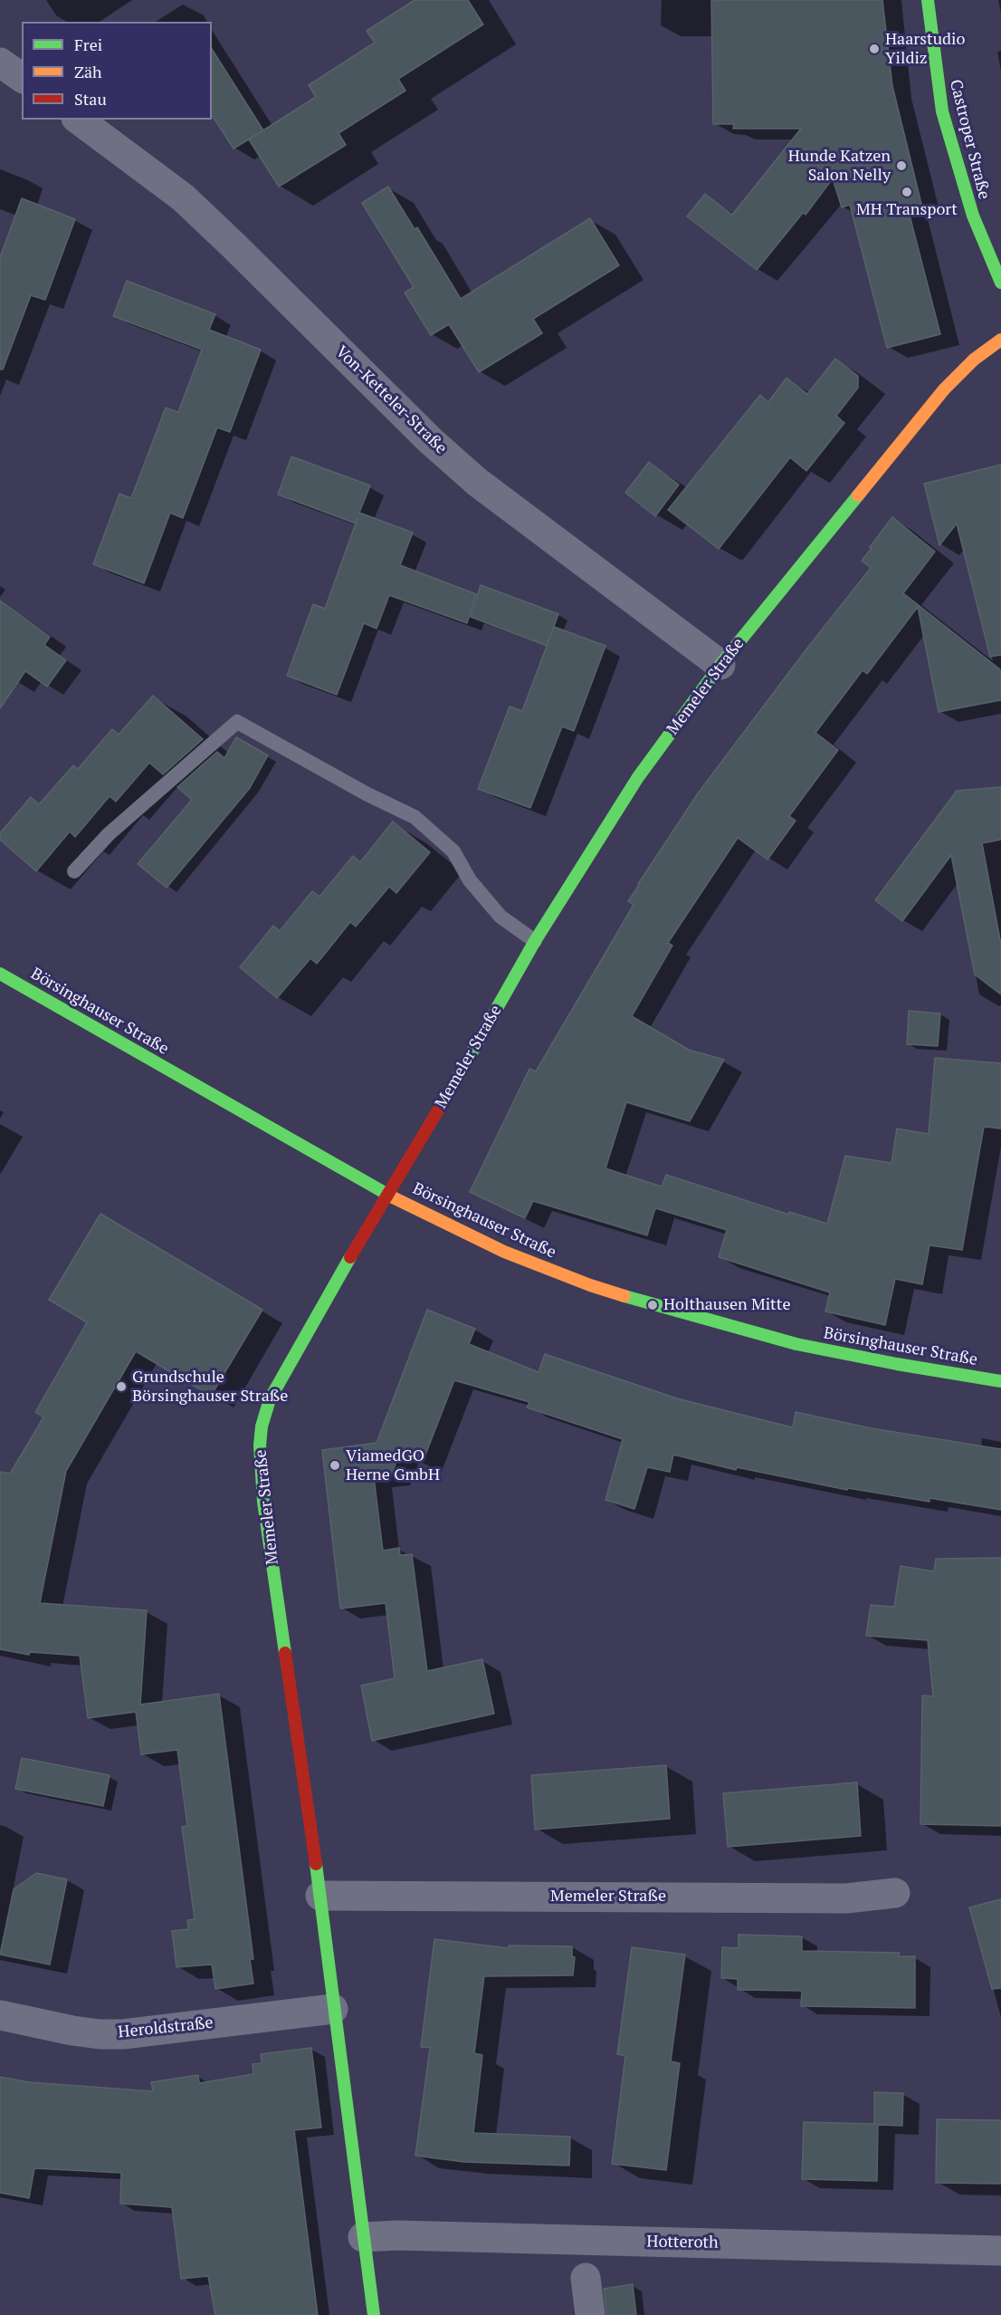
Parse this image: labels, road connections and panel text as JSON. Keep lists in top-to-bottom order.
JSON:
{
  "streets": {
    "street": [
      "Castroper Straße",
      "Von-Ketteler-Straße",
      "Memeler Straße",
      "Börsinghauser Straße",
      "Heroldstraße",
      "Hotteroth"
    ]
  },
  "crossings": [
    ["Von-Ketteler-Straße", "Memeler Straße"],
    ["Memeler Straße", "Börsinghauser Straße"],
    ["Memeler Straße", "Heroldstraße"],
    ["Memeler Straße", "Hotteroth"]
  ],
  "places": [
    "Haarstudio Yildiz",
    "Hunde Katzen Salon Nelly",
    "MH Transport",
    "Holthausen Mitte",
    "Grundschule Börsinghauser Straße",
    "ViamedGO Herne GmbH"
  ],
  "legend": ["Frei", "Zäh", "Stau"]
}
